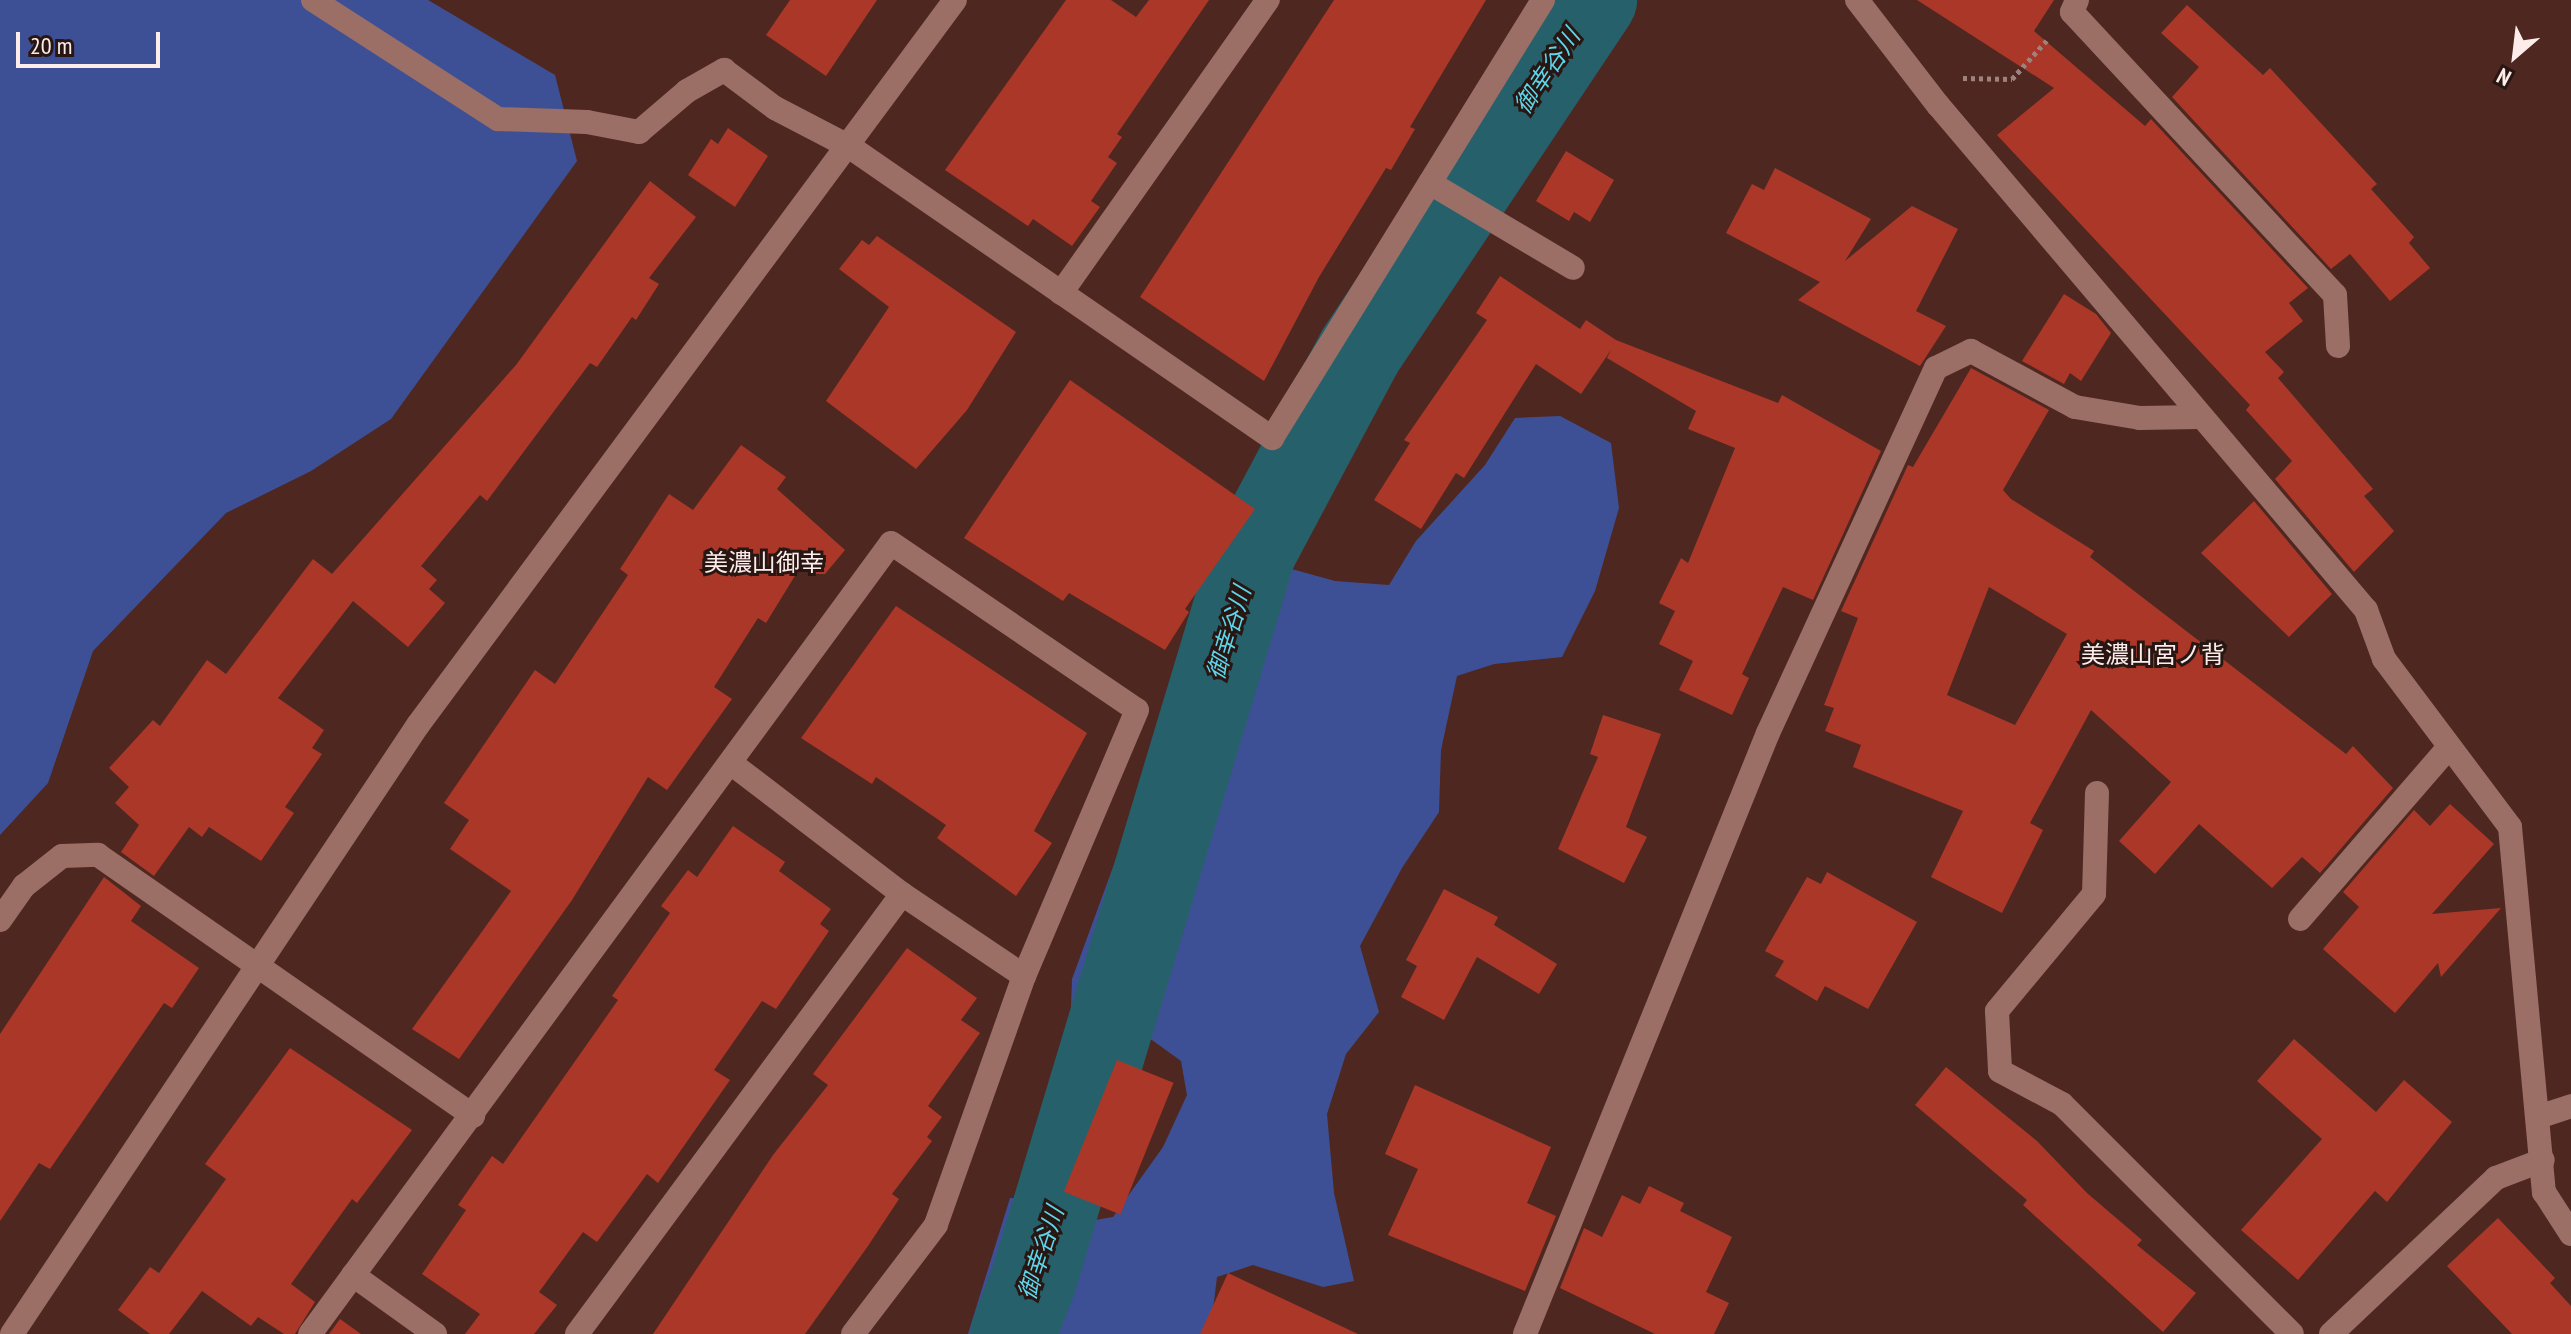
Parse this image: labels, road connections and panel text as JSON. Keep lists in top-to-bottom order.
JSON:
{
  "districts": ["美濃山御幸", "美濃山宮ノ背"],
  "water": ["御幸谷川"],
  "scale_bar": "20 m",
  "north": "bottom left"
}
